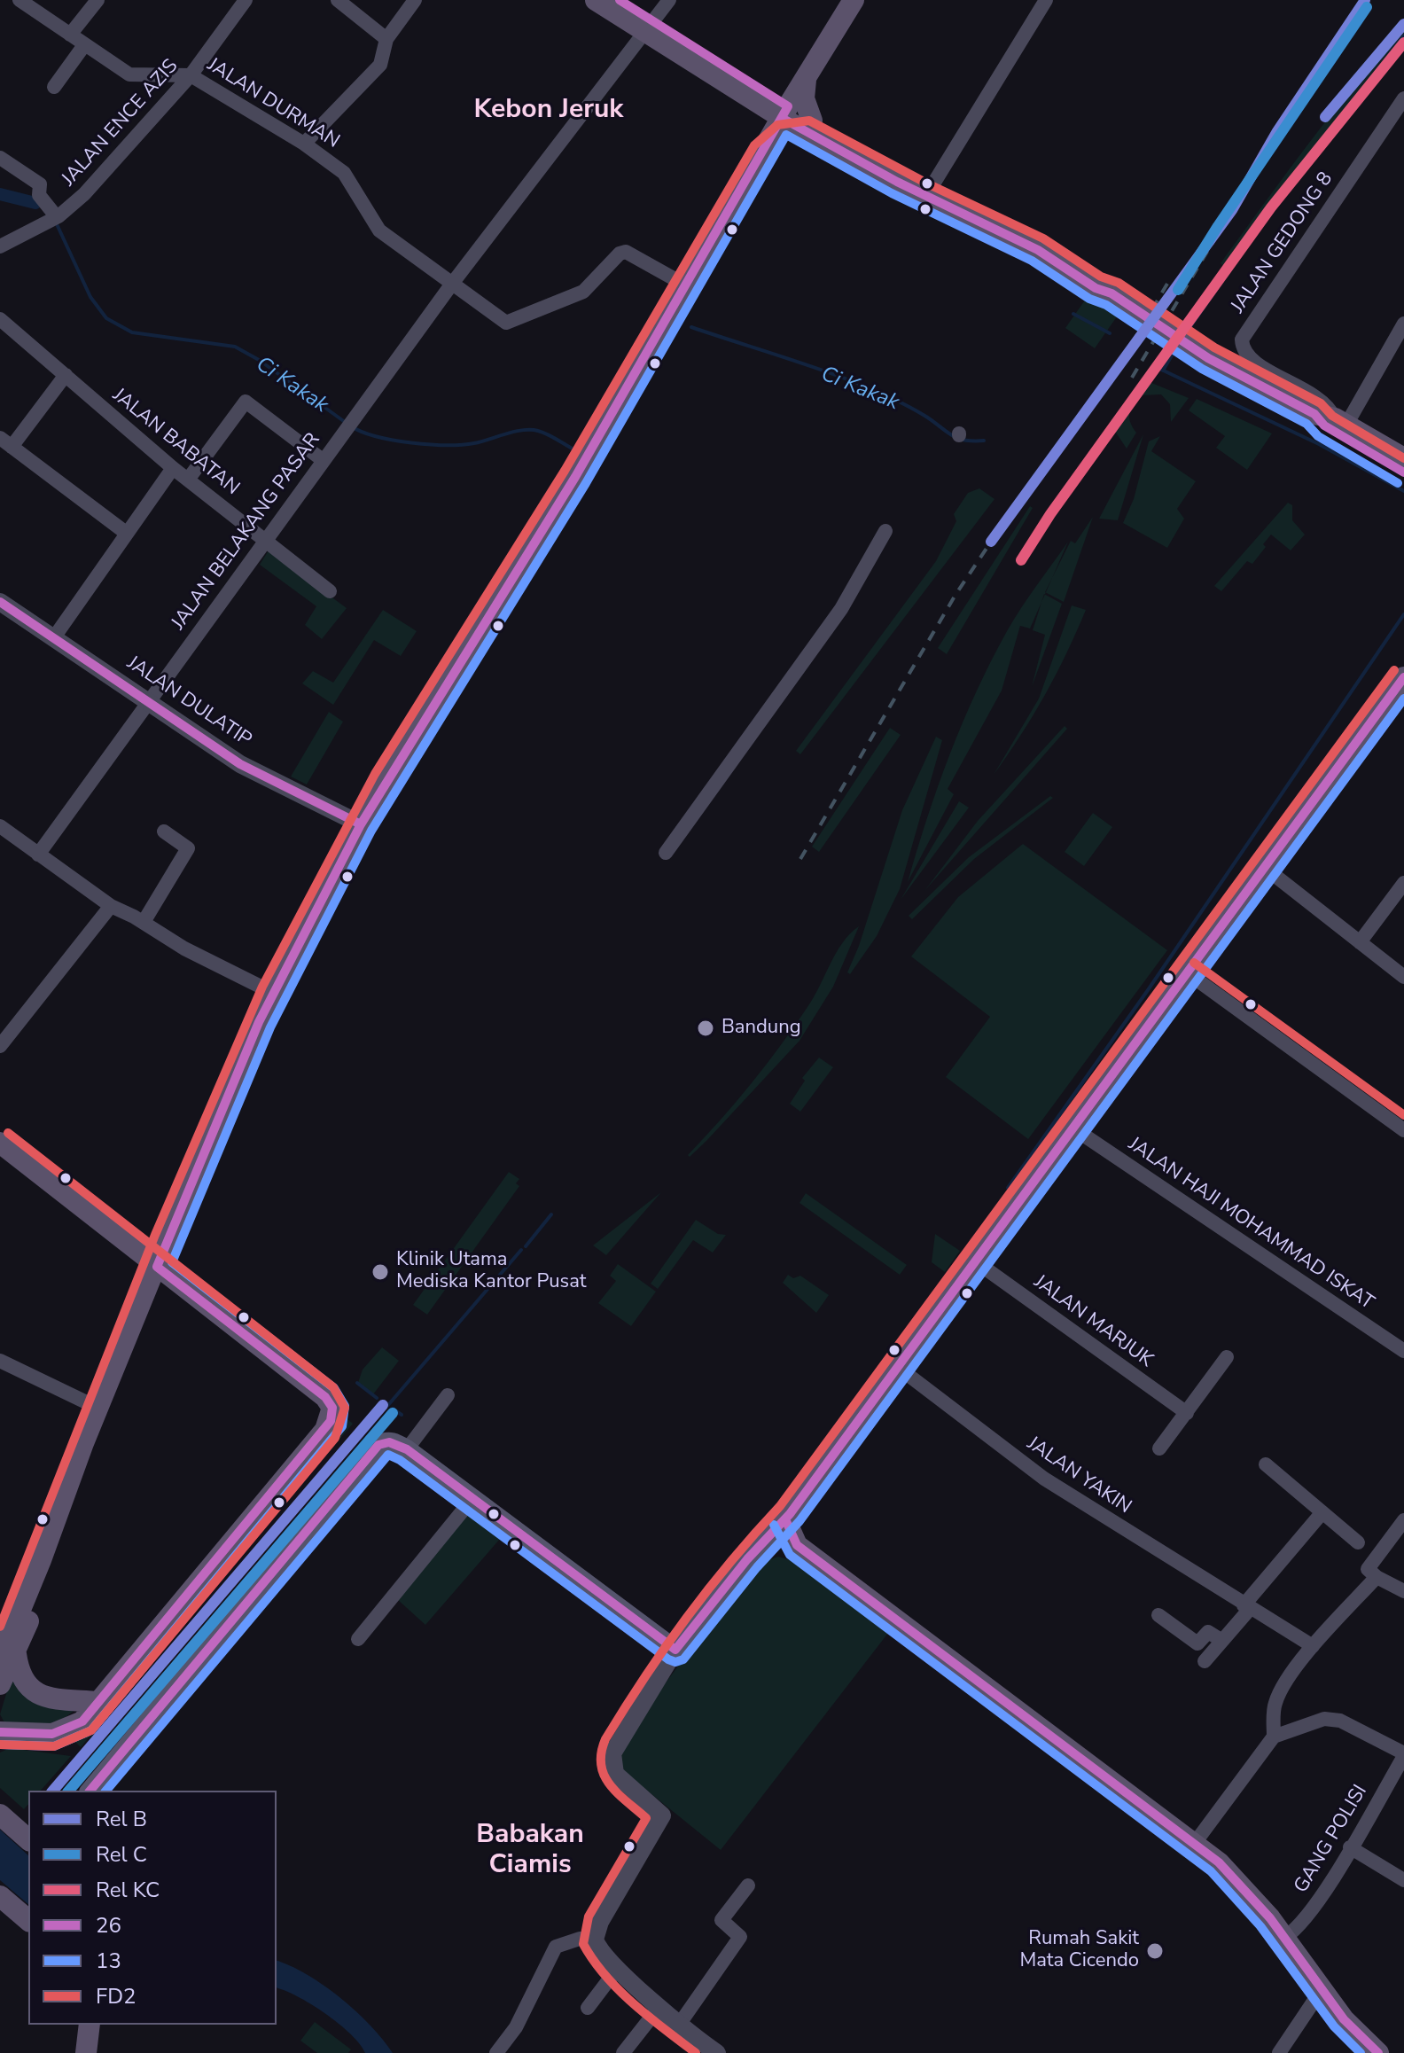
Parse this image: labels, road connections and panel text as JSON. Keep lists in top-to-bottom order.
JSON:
{
  "streets": {
    "street": [
      "JALAN DURMAN",
      "JALAN ENCE AZIS",
      "JALAN GEDONG 8",
      "JALAN BABATAN",
      "JALAN BELAKANG PASAR",
      "JALAN DULATIP",
      "JALAN HAJI MOHAMMAD ISKAT",
      "JALAN MARJUK",
      "JALAN YAKIN",
      "GANG POLISI"
    ]
  },
  "crossings": [
    ["JALAN DURMAN", "JALAN ENCE AZIS"],
    ["JALAN DURMAN", "JALAN BELAKANG PASAR"],
    ["JALAN BABATAN", "JALAN BELAKANG PASAR"],
    ["JALAN BELAKANG PASAR", "JALAN DULATIP"]
  ],
  "districts": ["Kebon Jeruk", "Babakan Ciamis"],
  "water": ["Ci Kakak"],
  "places": ["Bandung", "Klinik Utama Mediska Kantor Pusat", "Rumah Sakit Mata Cicendo"],
  "lines": [
    "rail line B",
    "transit line 26",
    "rail line C",
    "rail line KC",
    "transit line FD2",
    "transit line 13"
  ],
  "legend": [
    "Rel B",
    "Rel C",
    "Rel KC",
    "26",
    "13",
    "FD2"
  ]
}
